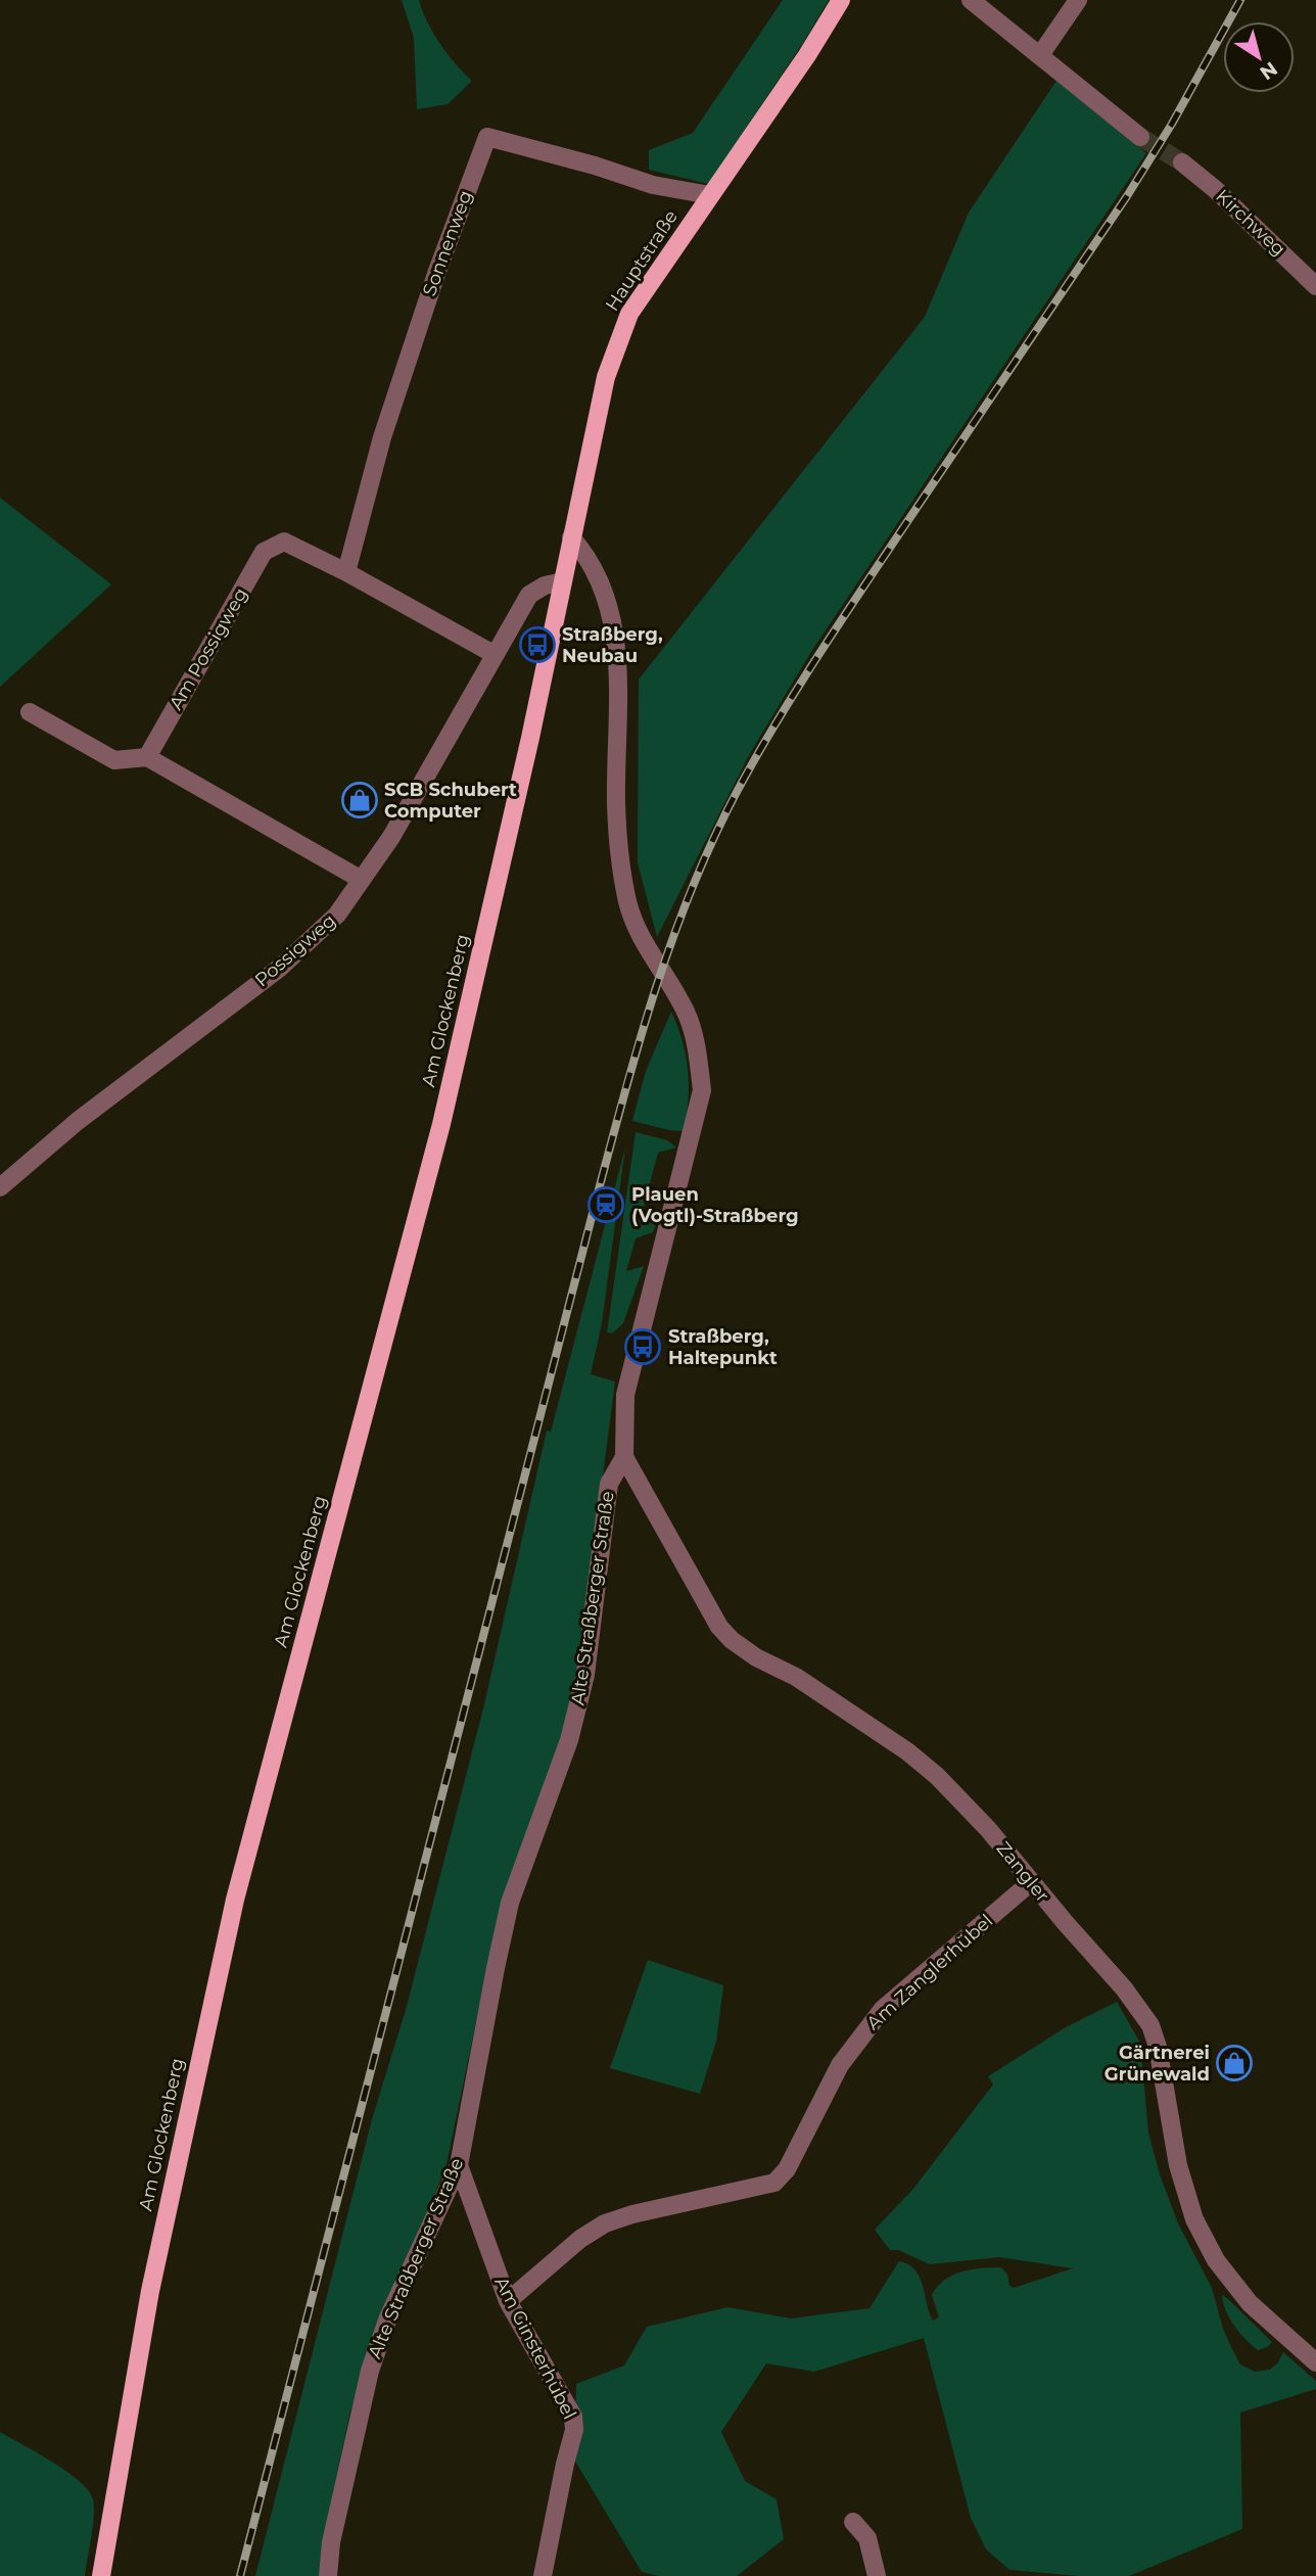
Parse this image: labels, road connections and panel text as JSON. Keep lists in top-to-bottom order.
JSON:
{
  "streets": {
    "main road": ["Hauptstraße", "Am Glockenberg"],
    "street": [
      "Kirchweg",
      "Sonnenweg",
      "Am Possigweg",
      "Possigweg",
      "Alte Straßberger Straße",
      "Zangler",
      "Am Zanglerhübel",
      "Am Ginsterhübel"
    ]
  },
  "crossings": [
    ["Sonnenweg", "Hauptstraße"],
    ["Sonnenweg", "Am Possigweg"],
    ["Hauptstraße", "Possigweg"],
    ["Hauptstraße", "Am Glockenberg"],
    ["Hauptstraße", "Alte Straßberger Straße"],
    ["Am Possigweg", "Possigweg"],
    ["Possigweg", "Am Glockenberg"],
    ["Alte Straßberger Straße", "Zangler"],
    ["Alte Straßberger Straße", "Am Ginsterhübel"],
    ["Zangler", "Am Zanglerhübel"],
    ["Am Zanglerhübel", "Am Ginsterhübel"]
  ],
  "places": {
    "bus stop": ["Straßberg, Neubau", "Straßberg, Haltepunkt"],
    "shop": ["SCB Schubert Computer", "Gärtnerei Grünewald"],
    "station": ["Plauen (Vogtl)-Straßberg"]
  },
  "north": "bottom right"
}
